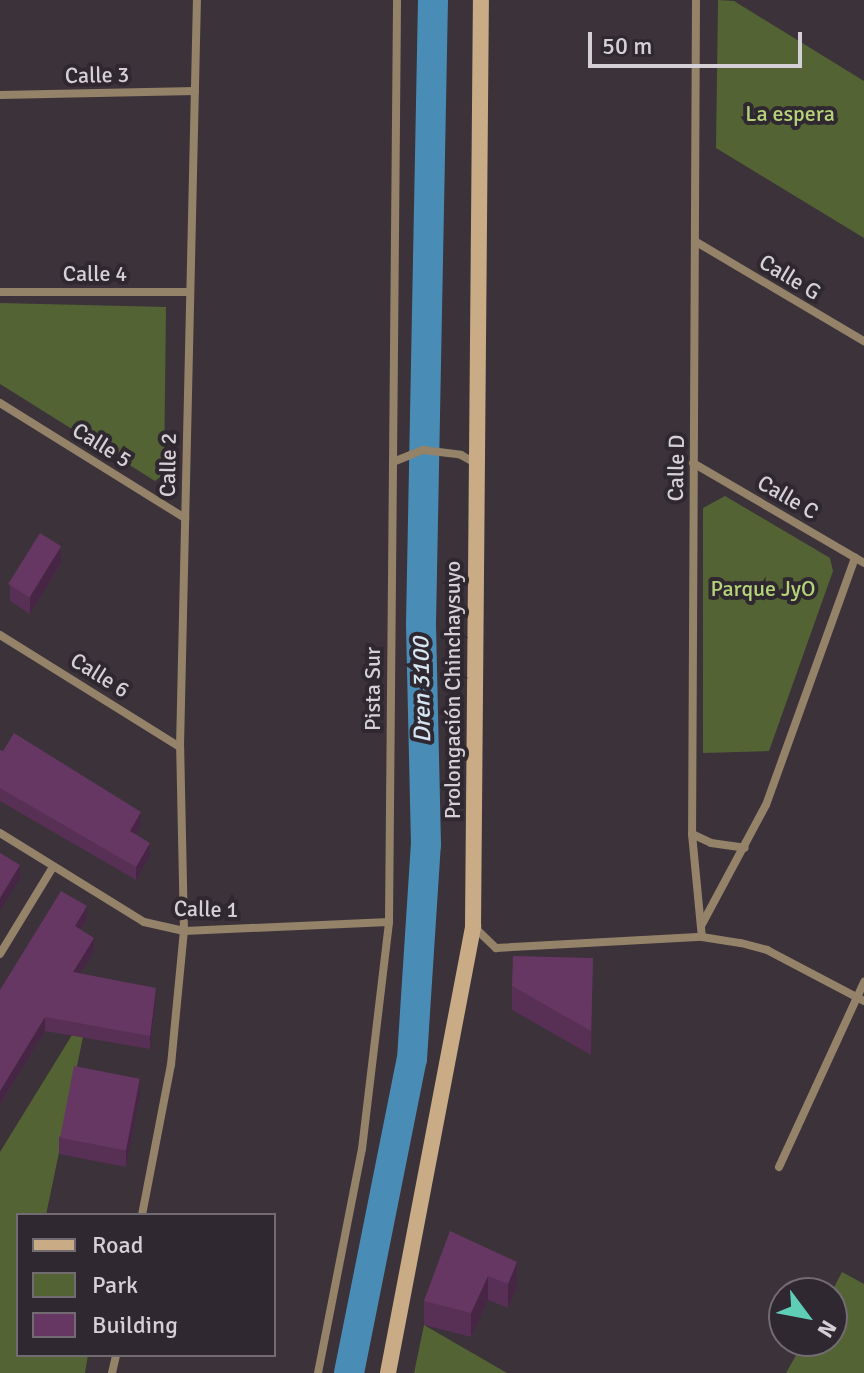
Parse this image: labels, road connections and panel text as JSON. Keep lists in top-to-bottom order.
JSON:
{
  "streets": {
    "street": [
      "Calle 3",
      "Calle 4",
      "Calle G",
      "Calle 5",
      "Calle 2",
      "Calle D",
      "Calle C",
      "Calle 6",
      "Pista Sur",
      "Prolongación Chinchaysuyo",
      "Calle 1"
    ]
  },
  "crossings": [
    ["Calle 3", "Calle 2"],
    ["Calle 4", "Calle 2"],
    ["Calle G", "Calle D"],
    ["Calle 5", "Calle 2"],
    ["Calle 2", "Calle 6"],
    ["Calle 2", "Calle 1"],
    ["Calle D", "Calle C"],
    ["Pista Sur", "Calle 1"]
  ],
  "water": ["Dren 3100"],
  "parks": ["La espera", "Parque JyO"],
  "legend": ["Road", "Park", "Building"],
  "scale_bar": "50 m",
  "north": "bottom right"
}
